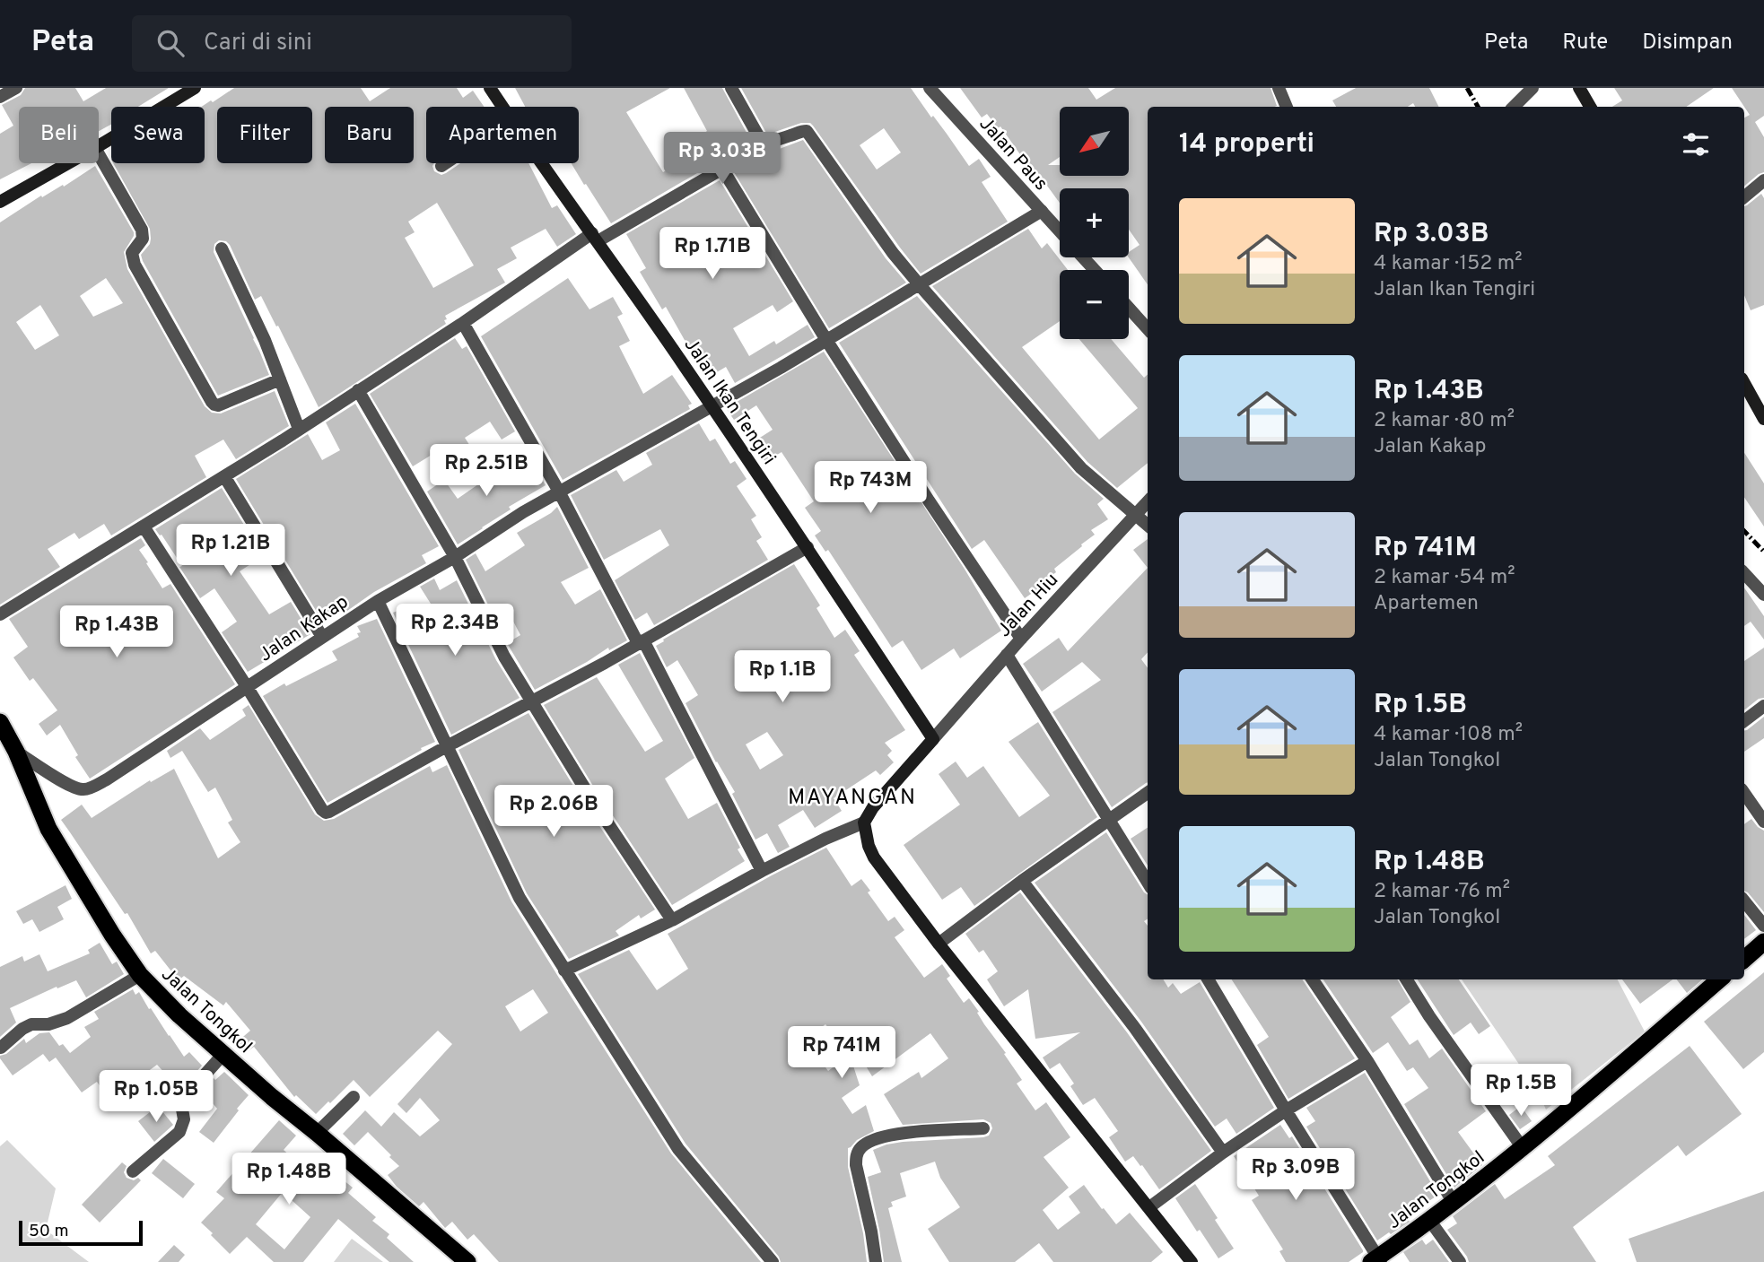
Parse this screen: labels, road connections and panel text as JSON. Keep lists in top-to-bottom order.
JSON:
{
  "streets": {
    "highway": ["Jalan Tongkol"],
    "main road": ["Jalan Ikan Tengiri"],
    "street": ["Jalan Paus", "Jalan Hiu", "Jalan Kakap"]
  },
  "crossings": [
    ["Jalan Paus", "Jalan Kakap"],
    ["Jalan Ikan Tengiri", "Jalan Hiu"],
    ["Jalan Ikan Tengiri", "Jalan Kakap"],
    ["Jalan Kakap", "Jalan Tongkol"]
  ],
  "districts": ["MAYANGAN"],
  "scale_bar": "50 m",
  "north": "bottom left",
  "page": {
    "header": "Peta",
    "search": "Cari di sini",
    "nav": ["Peta", "Rute", "Disimpan"],
    "map_buttons": ["+", "−"],
    "chip": [
      "Beli",
      "Sewa",
      "Filter",
      "Baru",
      "Apartemen"
    ],
    "heading": "14 properti",
    "price": [
      "Rp 3.03B",
      "Rp 1.71B",
      "Rp 2.51B",
      "Rp 743M",
      "Rp 1.21B",
      "Rp 2.34B",
      "Rp 1.43B",
      "Rp 1.1B",
      "Rp 2.06B",
      "Rp 741M",
      "Rp 1.5B",
      "Rp 1.05B",
      "Rp 3.09B",
      "Rp 1.48B"
    ],
    "list": [
      {
        "name": "Rp 3.03B",
        "note": "4 kamar · 152 m² · Jalan Ikan Tengiri"
      },
      {
        "name": "Rp 1.43B",
        "note": "2 kamar · 80 m² · Jalan Kakap"
      },
      {
        "name": "Rp 741M",
        "note": "2 kamar · 54 m² · Apartemen"
      },
      {
        "name": "Rp 1.5B",
        "note": "4 kamar · 108 m² · Jalan Tongkol"
      },
      {
        "name": "Rp 1.48B",
        "note": "2 kamar · 76 m² · Jalan Tongkol"
      }
    ],
    "scale": "50 m"
  }
}
